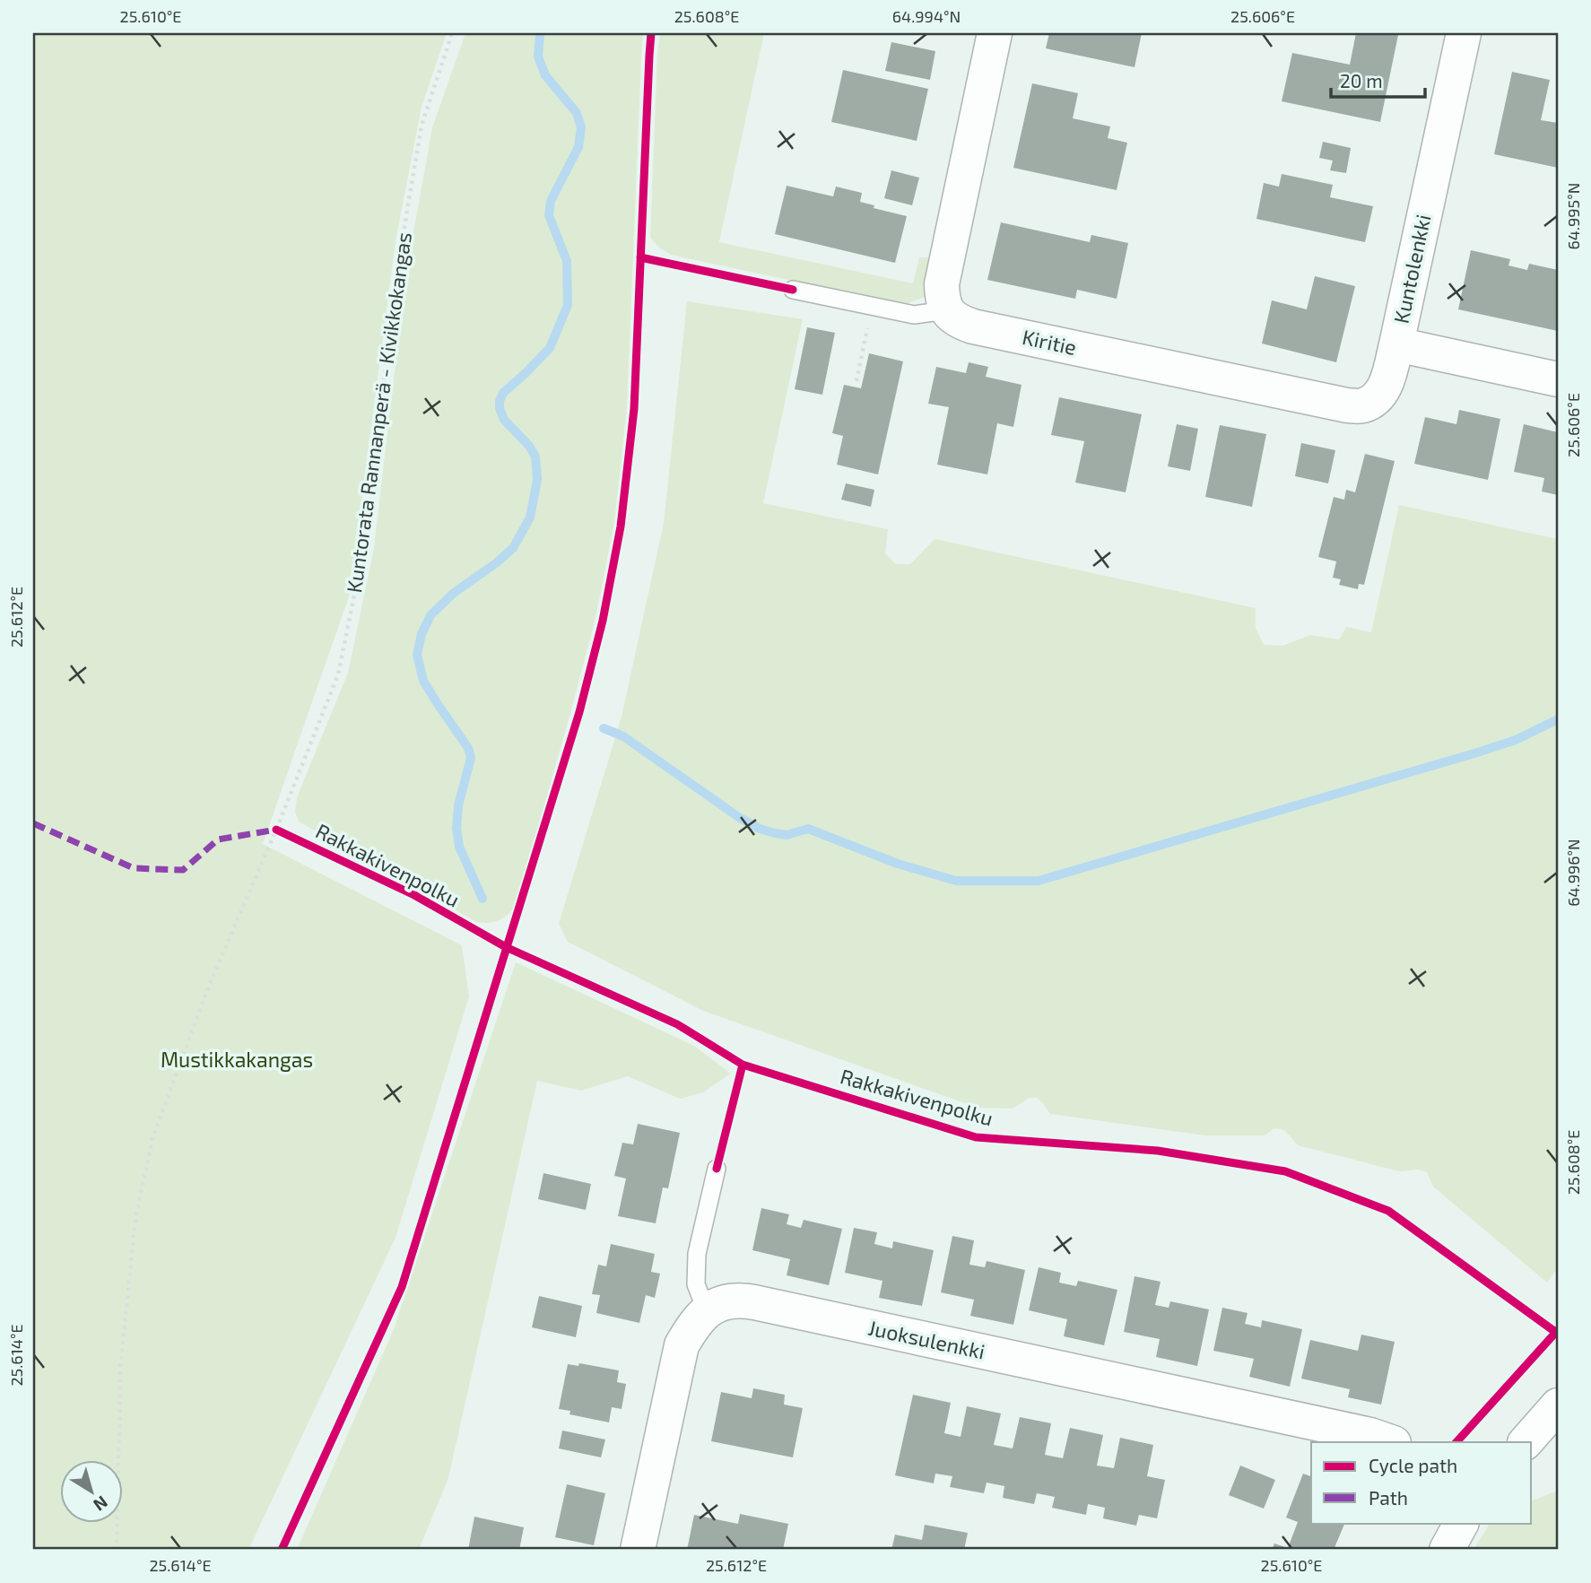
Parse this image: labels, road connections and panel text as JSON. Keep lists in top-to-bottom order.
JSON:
{
  "streets": {
    "street": ["Kuntolenkki", "Kiritie", "Juoksulenkki"],
    "path": ["Kuntorata Rannanperä - Kivikkokangas"],
    "cycle path": ["Rakkakivenpolku"]
  },
  "crossings": [
    ["Kuntolenkki", "Kiritie"],
    ["Kuntorata Rannanperä - Kivikkokangas", "Rakkakivenpolku"]
  ],
  "parks": ["Mustikkakangas"],
  "legend": ["Cycle path", "Path"],
  "scale_bar": "20 m",
  "north": "bottom right",
  "coordinates": [
    "25.610°E",
    "25.608°E",
    "64.994°N",
    "25.606°E",
    "64.995°N",
    "25.612°E",
    "64.996°N",
    "25.614°E"
  ]
}
